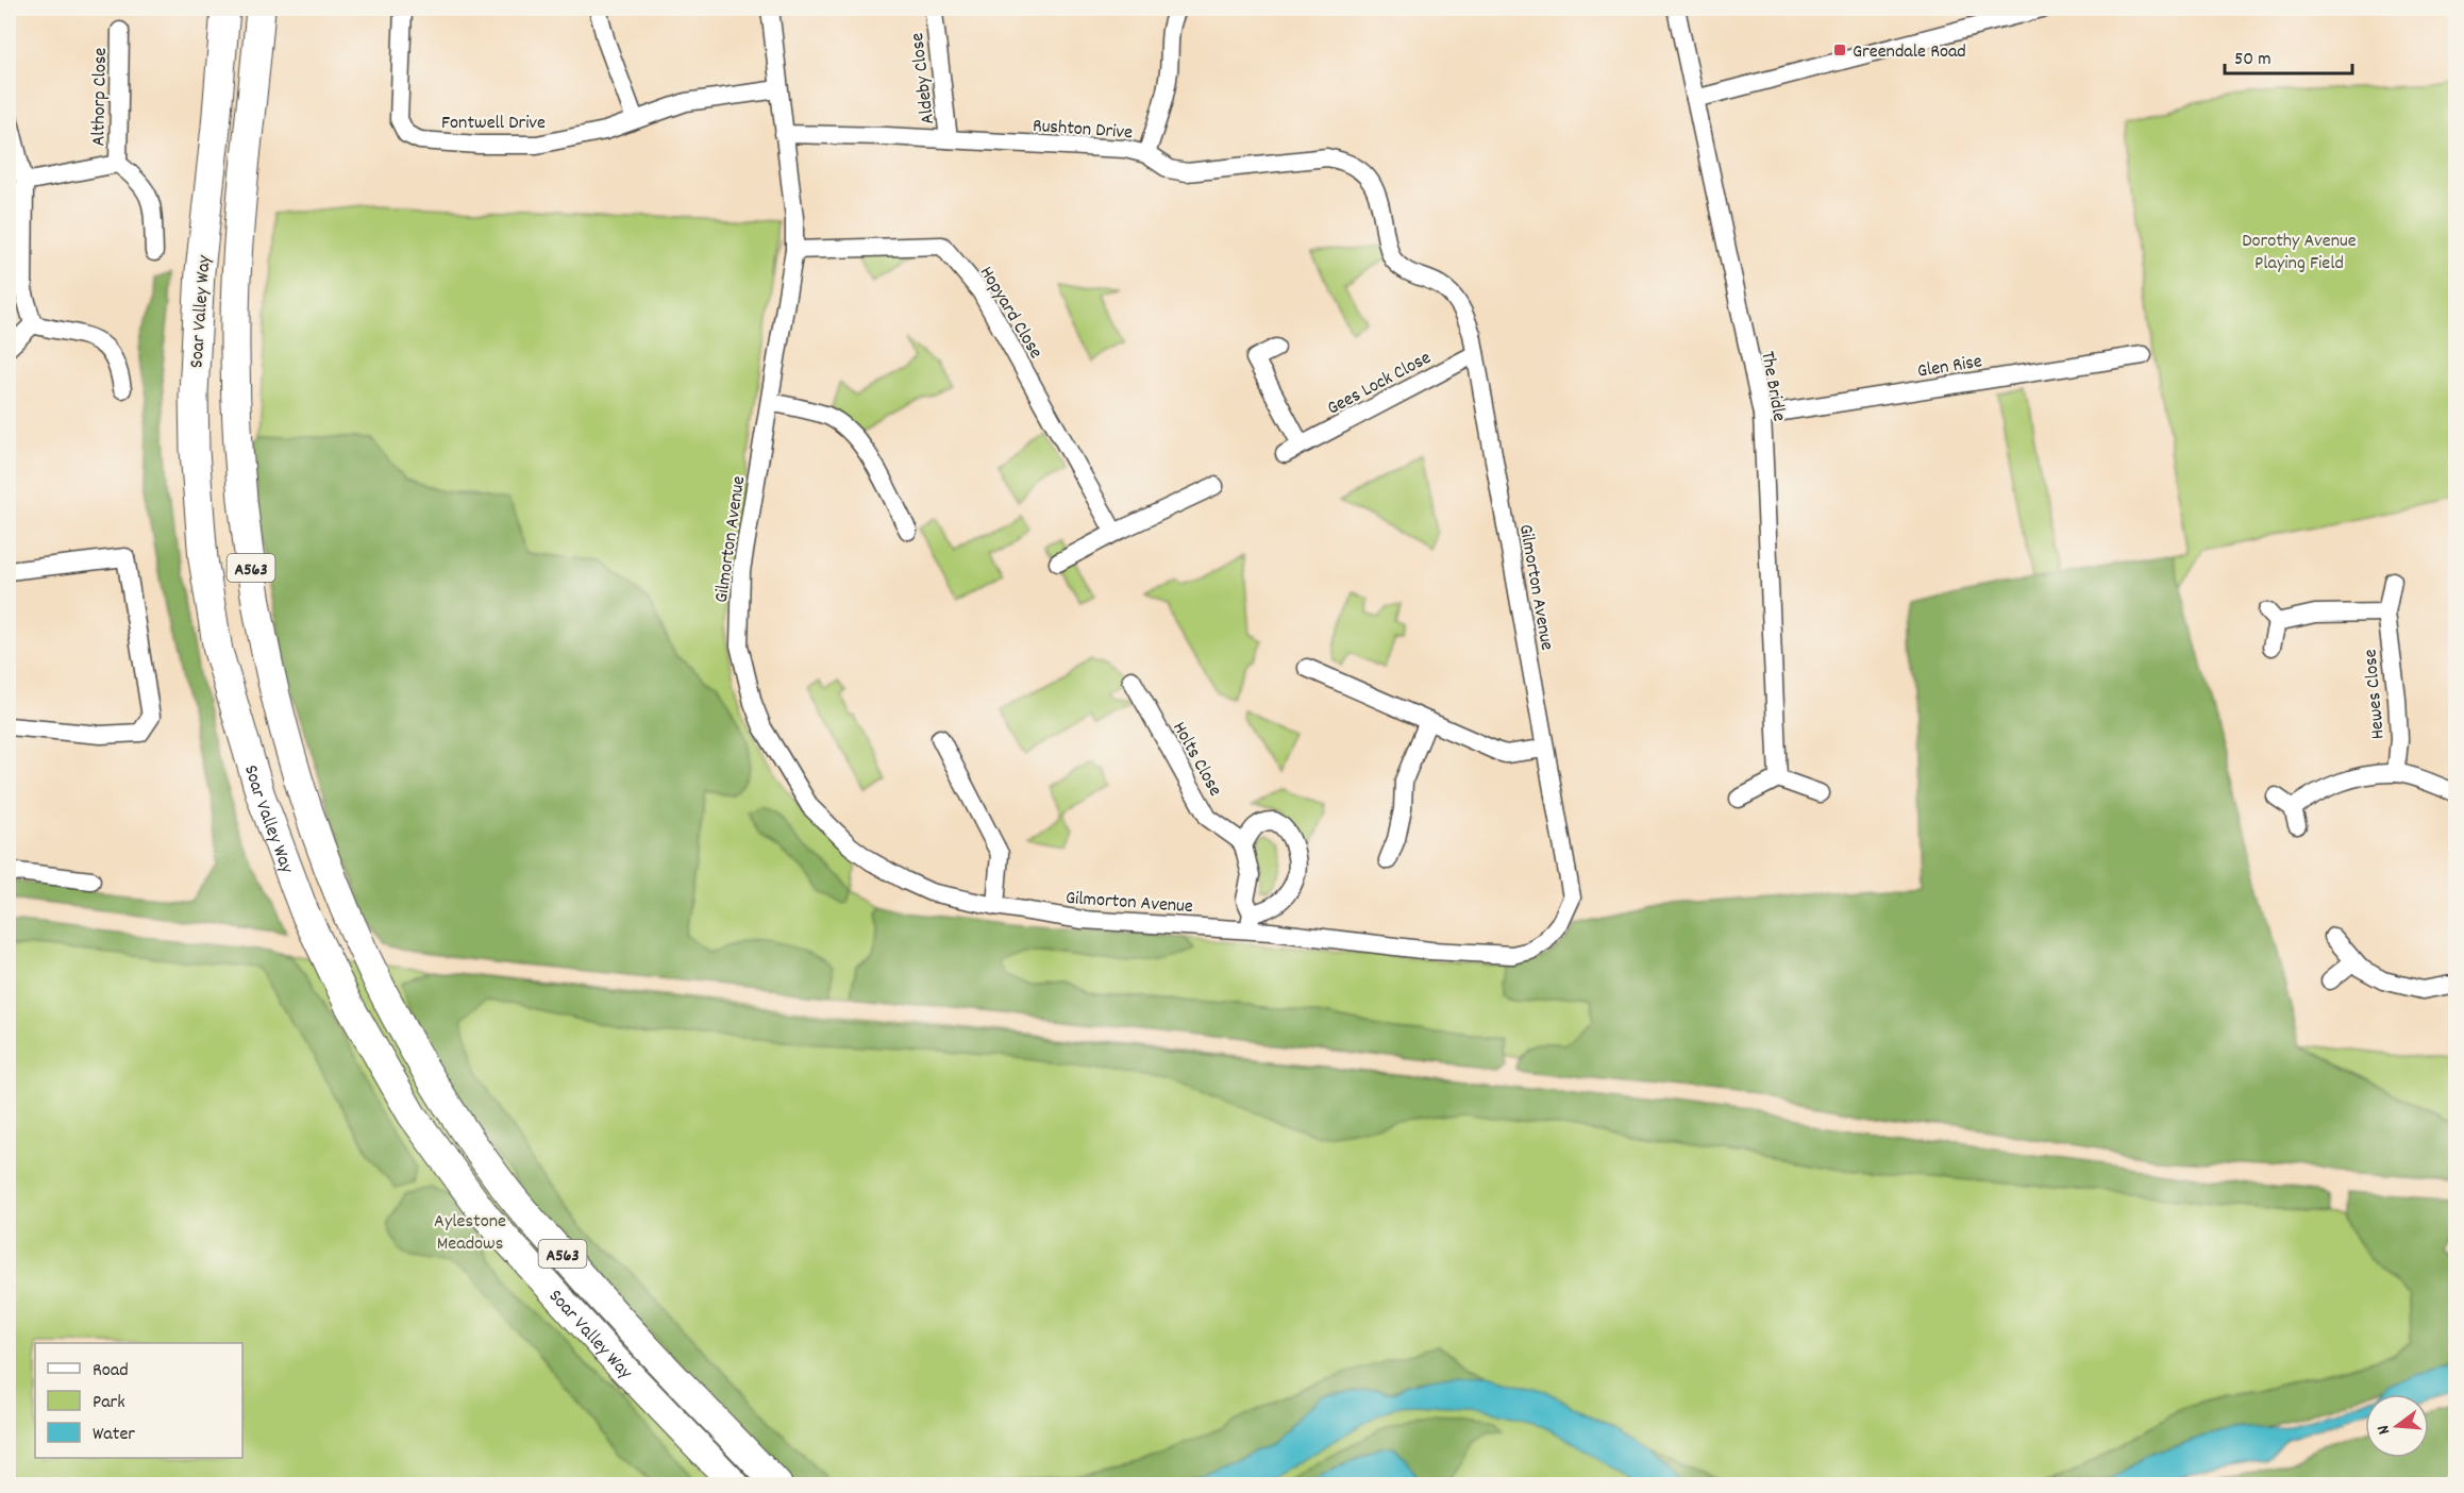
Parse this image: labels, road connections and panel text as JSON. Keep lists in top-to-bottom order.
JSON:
{
  "streets": {
    "highway": ["Soar Valley Way", "A563"],
    "street": [
      "Aldeby Close",
      "Althorp Close",
      "Fontwell Drive",
      "Rushton Drive",
      "Hopyard Close",
      "Glen Rise",
      "Gees Lock Close",
      "The Bridle",
      "Gilmorton Avenue",
      "Hewes Close",
      "Holts Close"
    ]
  },
  "crossings": [
    ["Aldeby Close", "Rushton Drive"],
    ["Fontwell Drive", "Gilmorton Avenue"],
    ["Rushton Drive", "Gilmorton Avenue"],
    ["Hopyard Close", "Gilmorton Avenue"],
    ["Glen Rise", "The Bridle"],
    ["Gees Lock Close", "Gilmorton Avenue"]
  ],
  "parks": ["Dorothy Avenue Playing Field", "Aylestone Meadows"],
  "places": {
    "transit": ["Greendale Road"]
  },
  "legend": ["Road", "Park", "Water"],
  "scale_bar": "50 m",
  "north": "left"
}
